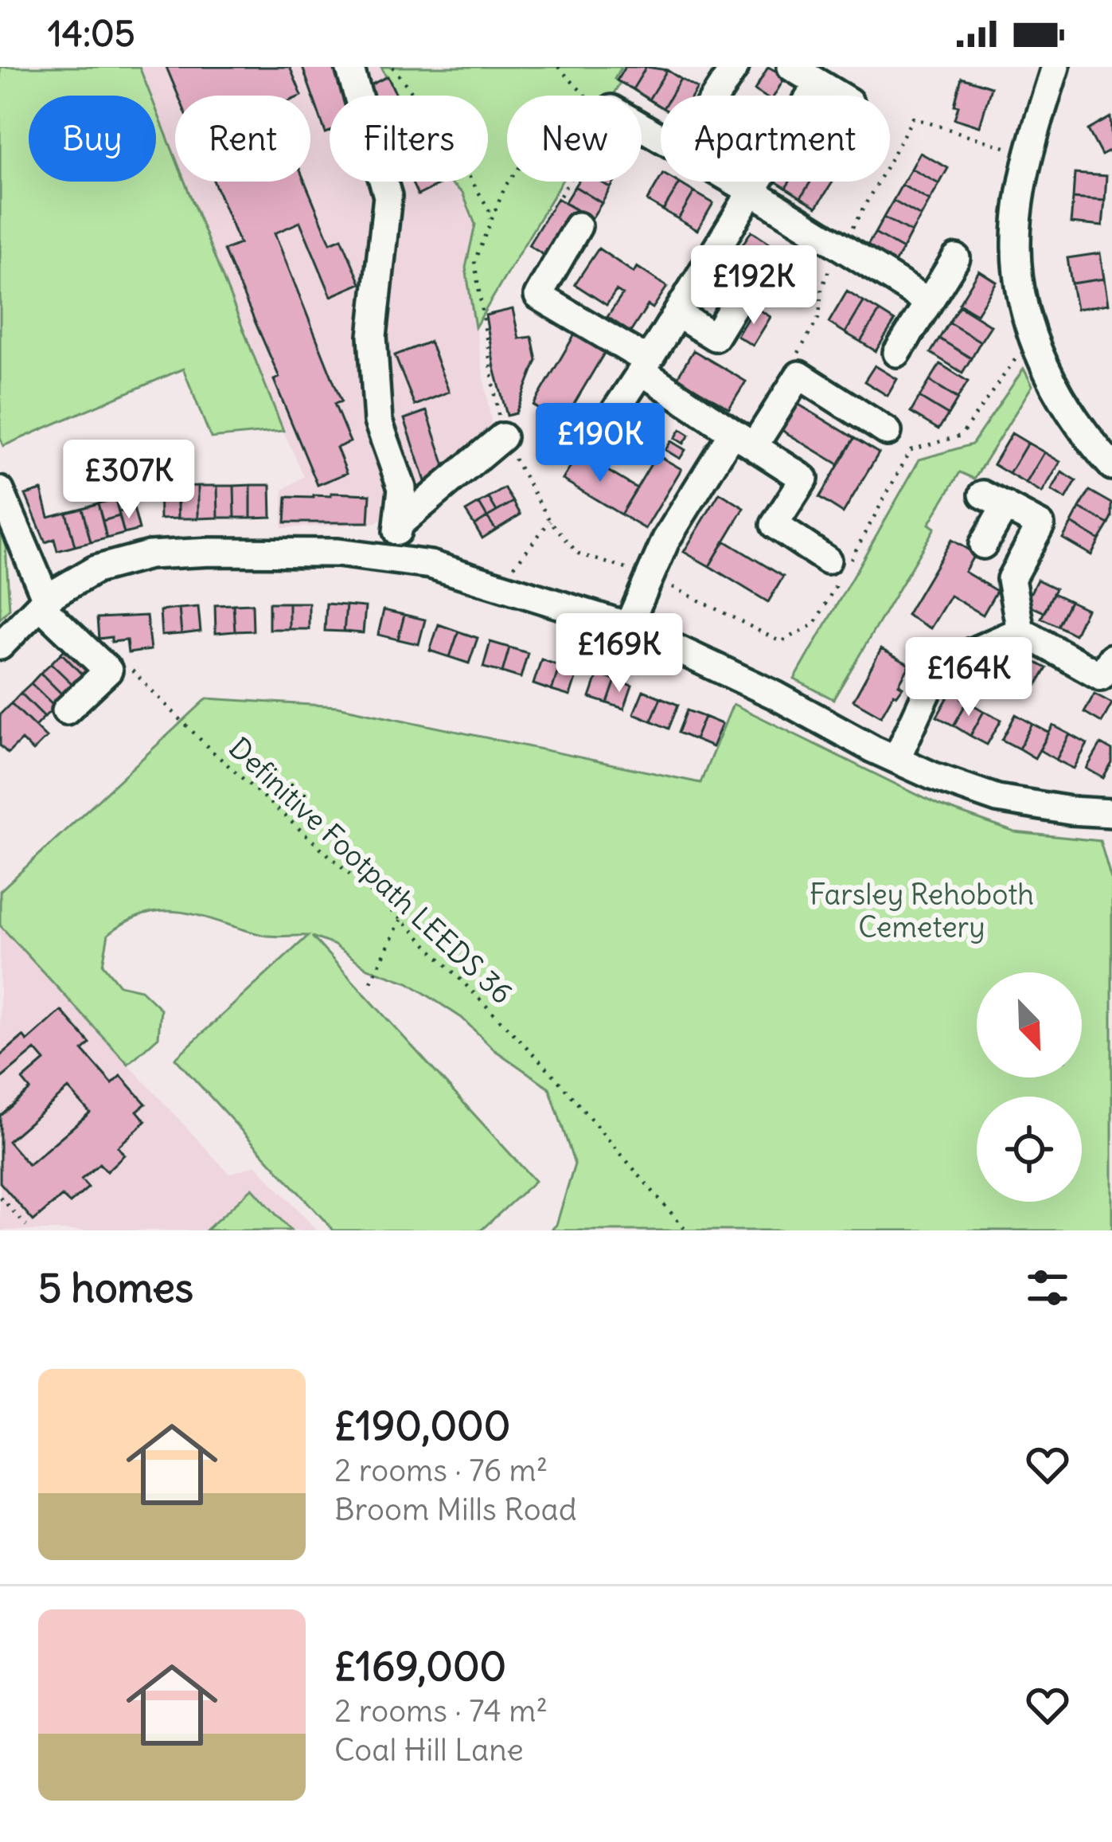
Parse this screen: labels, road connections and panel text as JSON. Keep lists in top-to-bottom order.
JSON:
{
  "streets": {
    "path": ["Definitive Footpath LEEDS 36"]
  },
  "parks": ["Farsley Rehoboth Cemetery"],
  "north": "bottom right",
  "page": {
    "status": "14:05",
    "chip": [
      "Buy",
      "Rent",
      "Filters",
      "New",
      "Apartment"
    ],
    "price": [
      "£192K",
      "£190K",
      "£307K",
      "£169K",
      "£164K"
    ],
    "heading": "5 homes",
    "list": [
      {
        "name": "£190,000",
        "note": "2 rooms · 76 m² · Broom Mills Road"
      },
      {
        "name": "£169,000",
        "note": "2 rooms · 74 m² · Coal Hill Lane"
      }
    ]
  }
}
